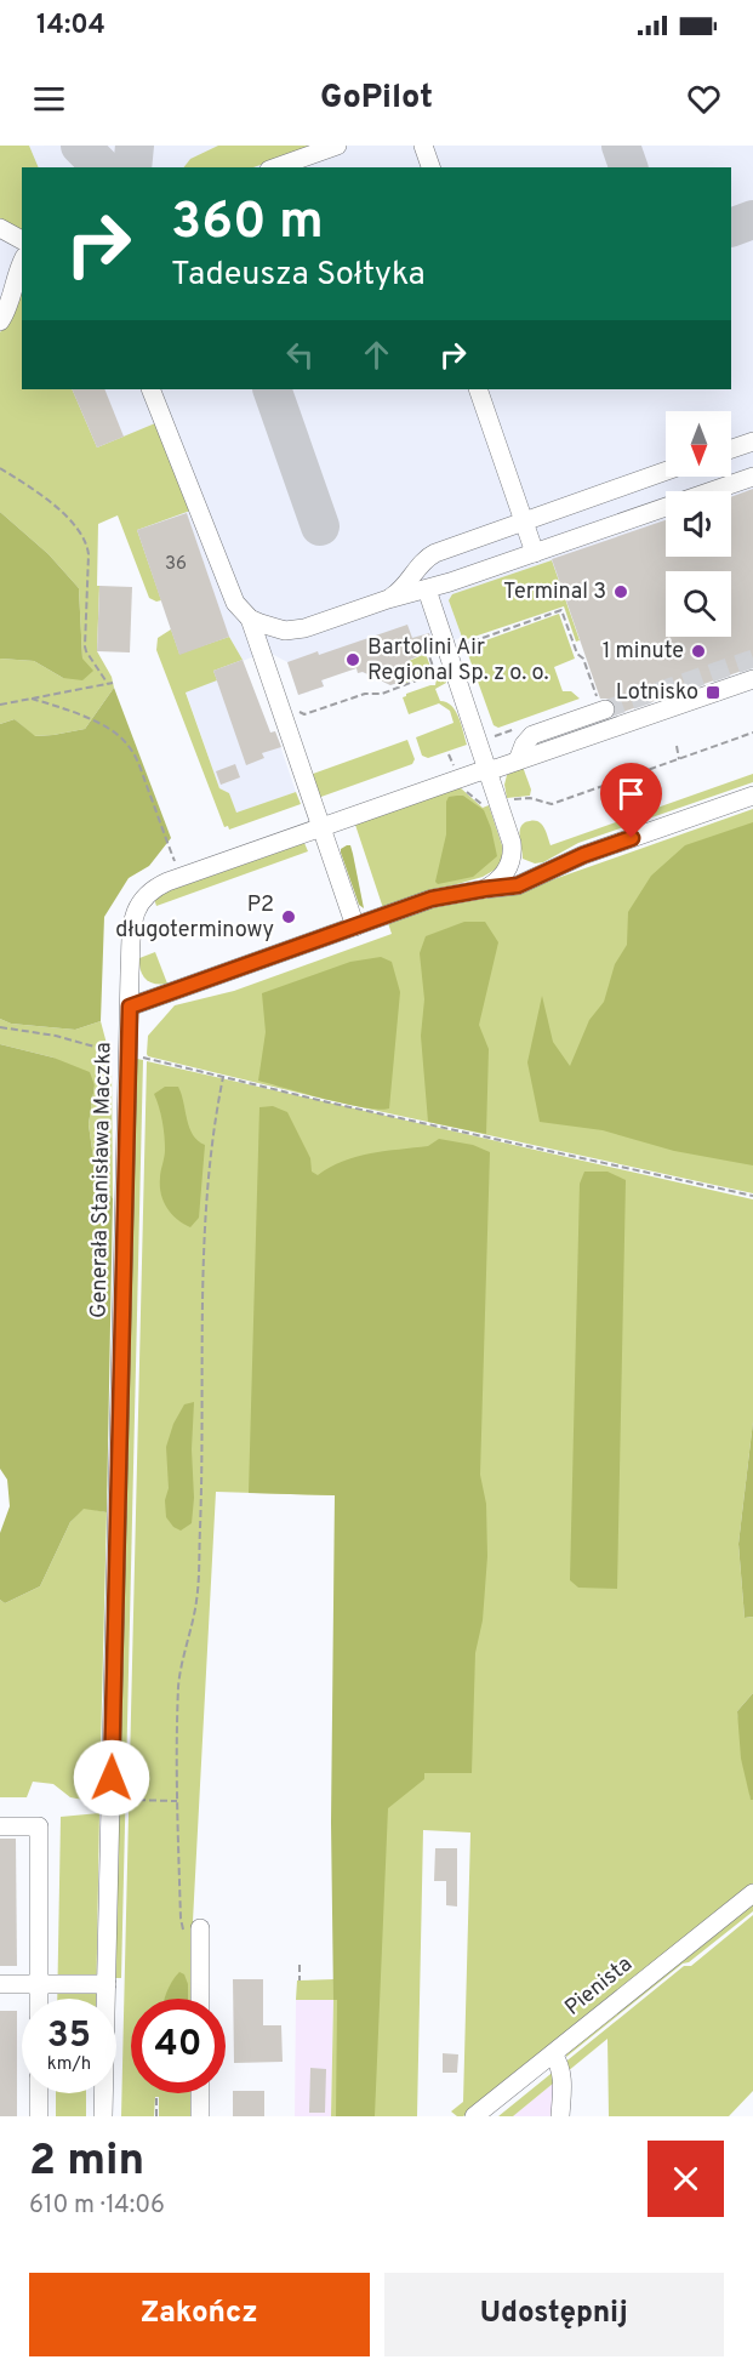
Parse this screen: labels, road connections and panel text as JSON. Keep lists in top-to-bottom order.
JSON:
{
  "streets": {
    "street": ["Generała Stanisława Maczka", "Pienista"]
  },
  "places": {
    "other": [
      "Terminal 3",
      "1 minute",
      "Bartolini Air Regional Sp. z o. o.",
      "P2 długoterminowy"
    ],
    "transit": ["Lotnisko"]
  },
  "house_numbers": ["36"],
  "north": "bottom",
  "page": {
    "status": "14:04",
    "header": "GoPilot",
    "turn": ["360 m", "Tadeusza Sołtyka"],
    "speed": "35 km/h",
    "limit": "40",
    "heading": ["2 min", "610 m · 14:06"],
    "buttons": ["Zakończ", "Udostępnij"]
  }
}
